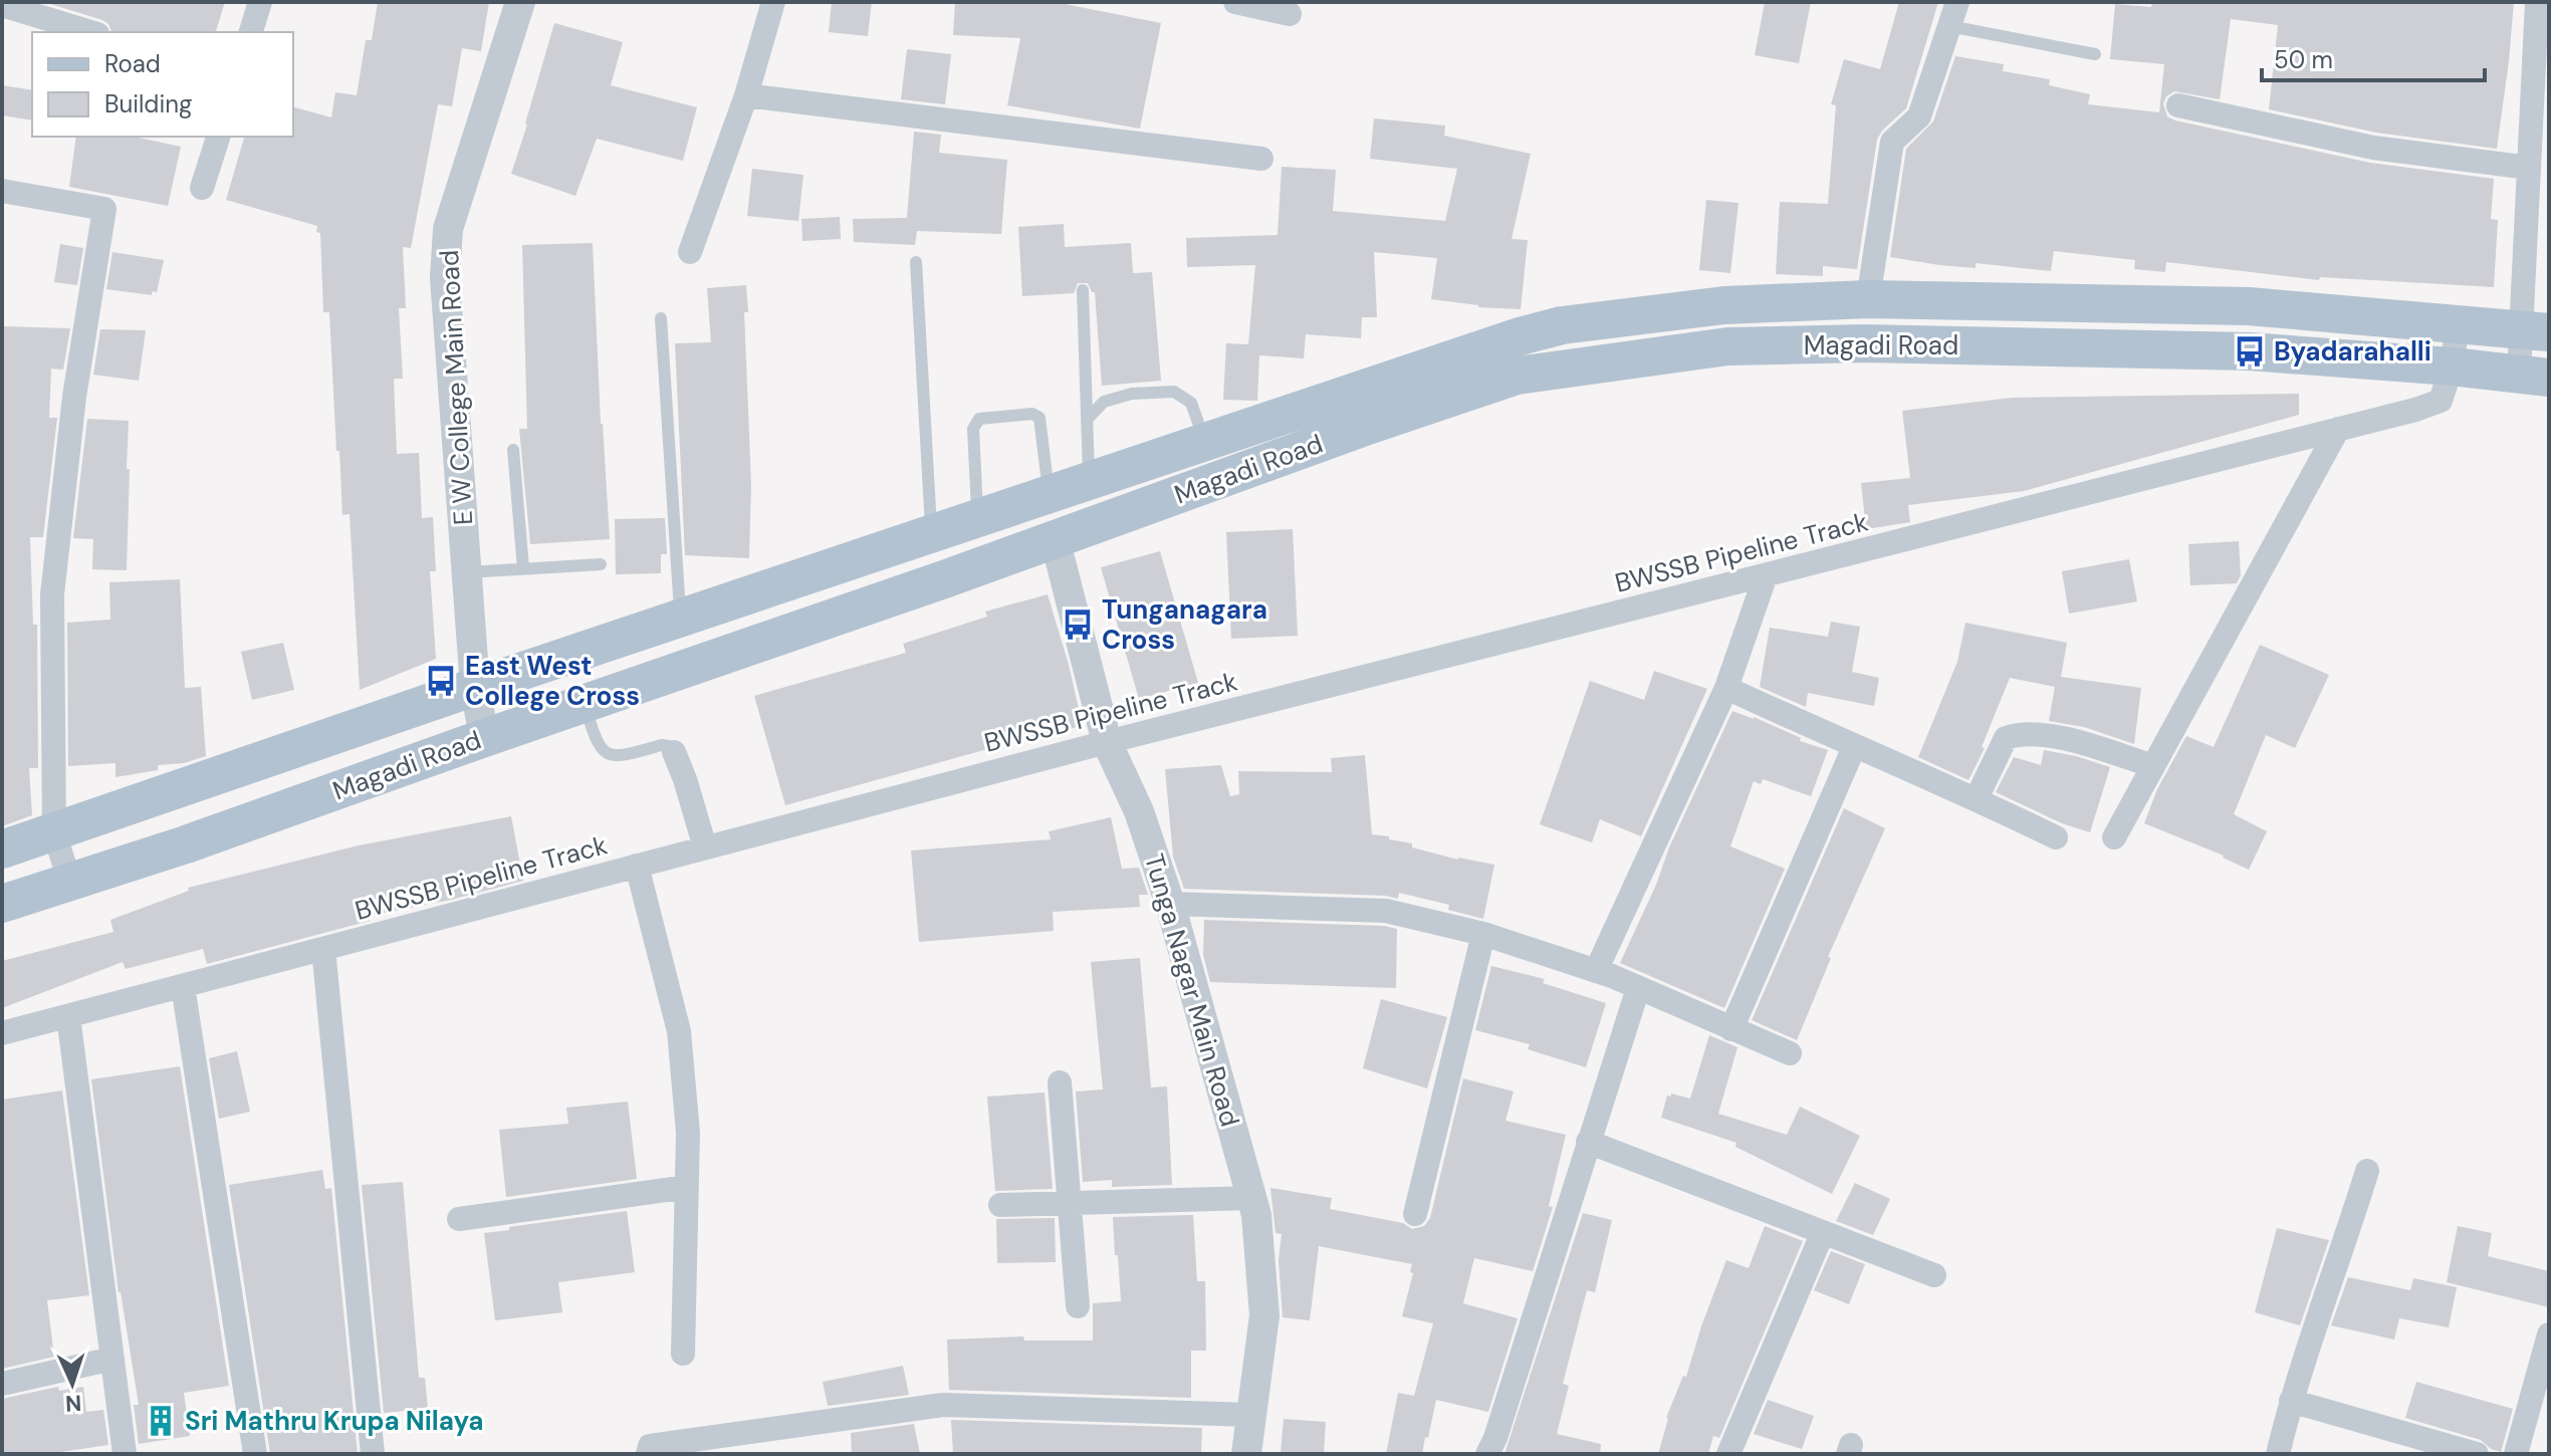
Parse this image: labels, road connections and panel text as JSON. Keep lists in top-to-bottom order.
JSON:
{
  "streets": {
    "main road": ["Magadi Road"],
    "street": ["E W College Main Road", "BWSSB Pipeline Track", "Tunga Nagar Main Road"]
  },
  "crossings": [
    ["Magadi Road", "E W College Main Road"],
    ["Magadi Road", "BWSSB Pipeline Track"],
    ["Magadi Road", "Tunga Nagar Main Road"],
    ["BWSSB Pipeline Track", "Tunga Nagar Main Road"]
  ],
  "places": {
    "bus stop": ["Byadarahalli", "Tunganagara Cross", "East West College Cross"],
    "building": ["Sri Mathru Krupa Nilaya"]
  },
  "legend": ["Road", "Building"],
  "scale_bar": "50 m",
  "north": "bottom"
}
